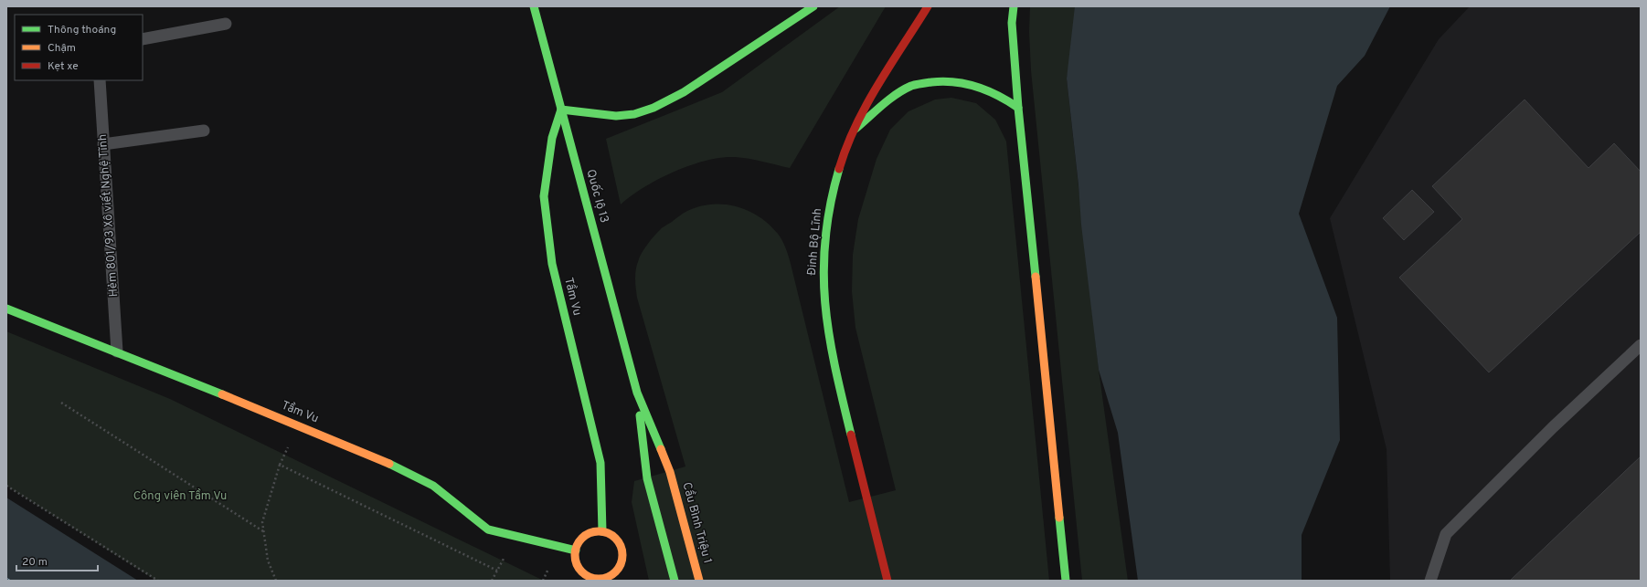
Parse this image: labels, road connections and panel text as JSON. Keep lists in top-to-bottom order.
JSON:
{
  "streets": {
    "street": [
      "Quốc lộ 13",
      "Đinh Bộ Lĩnh",
      "Tầm Vu",
      "Cầu Bình Triệu 1"
    ],
    "lane": ["Hẻm 801/93 Xô viết Nghệ Tĩnh"]
  },
  "crossings": [
    ["Quốc lộ 13", "Tầm Vu"],
    ["Quốc lộ 13", "Cầu Bình Triệu 1"],
    ["Hẻm 801/93 Xô viết Nghệ Tĩnh", "Tầm Vu"]
  ],
  "parks": ["Công viên Tầm Vu"],
  "legend": ["Thông thoáng", "Chậm", "Kẹt xe"],
  "scale_bar": "20 m"
}
